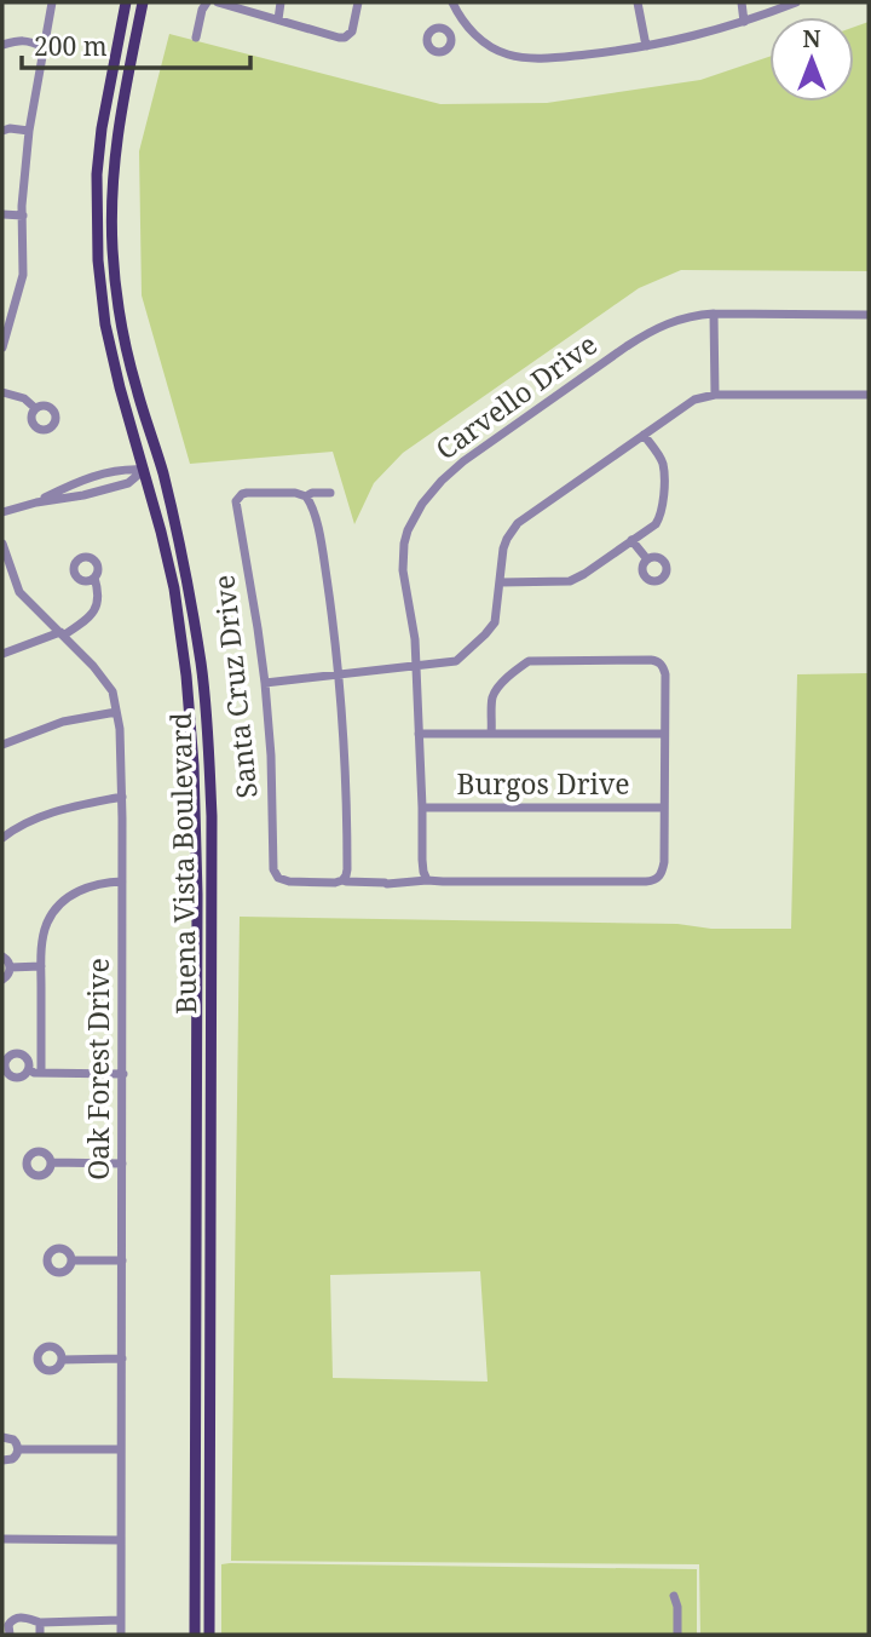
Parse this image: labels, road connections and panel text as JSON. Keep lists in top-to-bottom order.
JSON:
{
  "streets": {
    "main road": ["Buena Vista Boulevard"],
    "street": [
      "Carvello Drive",
      "Santa Cruz Drive",
      "Burgos Drive",
      "Oak Forest Drive"
    ]
  },
  "crossings": [
    ["Carvello Drive", "Burgos Drive"]
  ],
  "scale_bar": "200 m",
  "north": "top"
}
